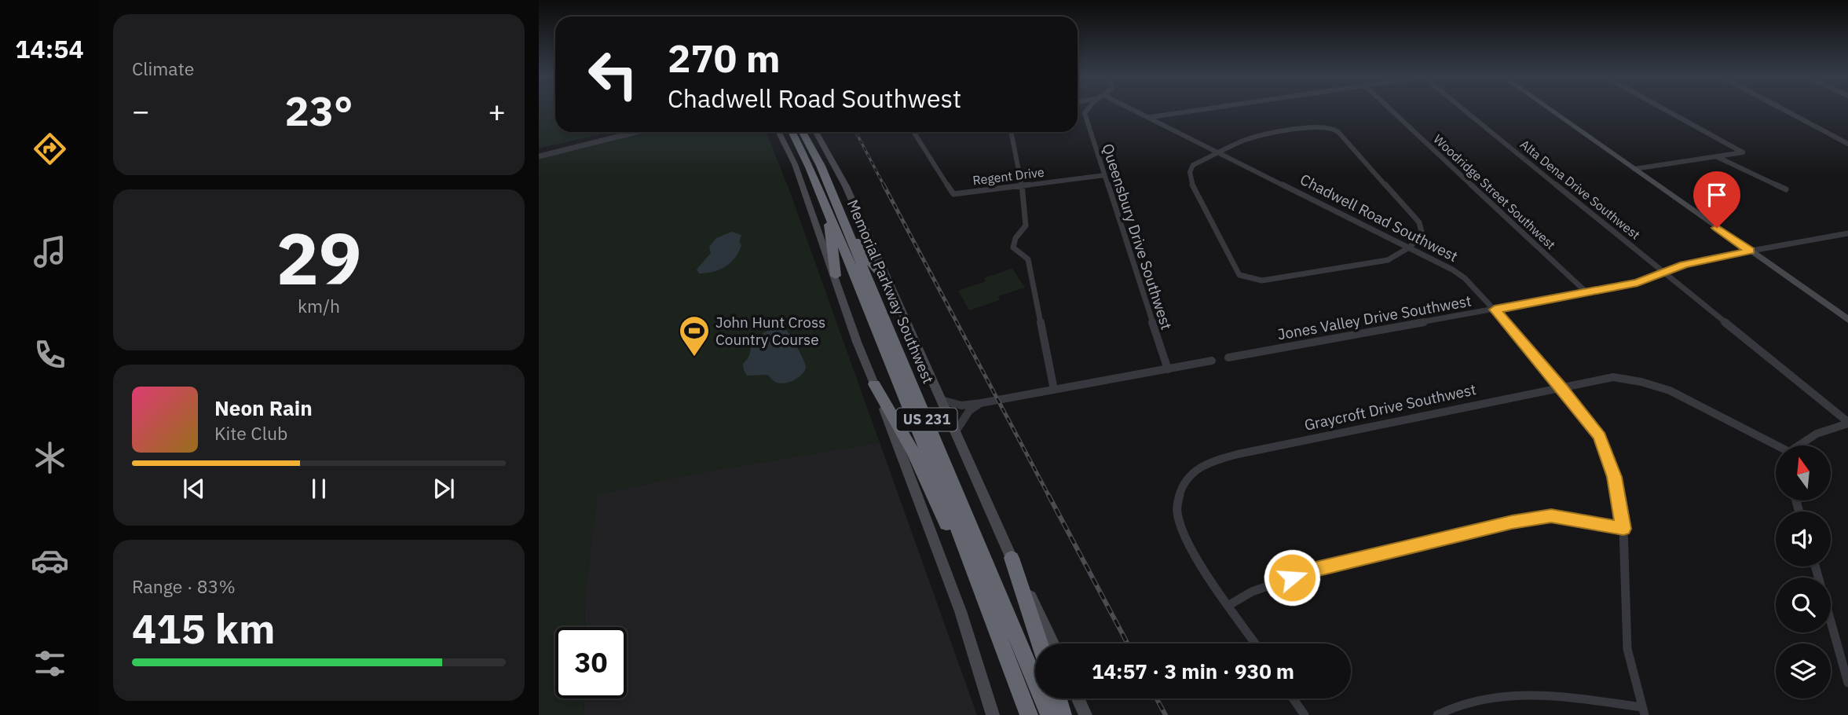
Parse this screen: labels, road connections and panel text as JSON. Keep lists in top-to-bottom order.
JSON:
{
  "streets": {
    "highway": ["Memorial Parkway Southwest", "US 231"],
    "street": [
      "Regent Drive",
      "Alta Dena Drive Southwest",
      "Woodridge Street Southwest",
      "Chadwell Road Southwest",
      "Queensbury Drive Southwest",
      "Jones Valley Drive Southwest",
      "Graycroft Drive Southwest"
    ]
  },
  "crossings": [
    ["Regent Drive", "Queensbury Drive Southwest"],
    ["Alta Dena Drive Southwest", "Chadwell Road Southwest"],
    ["Alta Dena Drive Southwest", "Jones Valley Drive Southwest"],
    ["Woodridge Street Southwest", "Jones Valley Drive Southwest"],
    ["Chadwell Road Southwest", "Jones Valley Drive Southwest"],
    ["Chadwell Road Southwest", "Graycroft Drive Southwest"]
  ],
  "places": {
    "sports": ["John Hunt Cross Country Course"]
  },
  "north": "top",
  "page": {
    "tabs": "14:54",
    "tile": [
      "Climate",
      ["29", "km/h"],
      ["Range · 83%", "415 km"]
    ],
    "turn": ["270 m", "Chadwell Road Southwest"],
    "heat": ["−", "23°", "+"],
    "song": ["Neon Rain", "Kite Club"],
    "limit": "30",
    "trip": "14:57 · 3 min · 930 m"
  }
}
